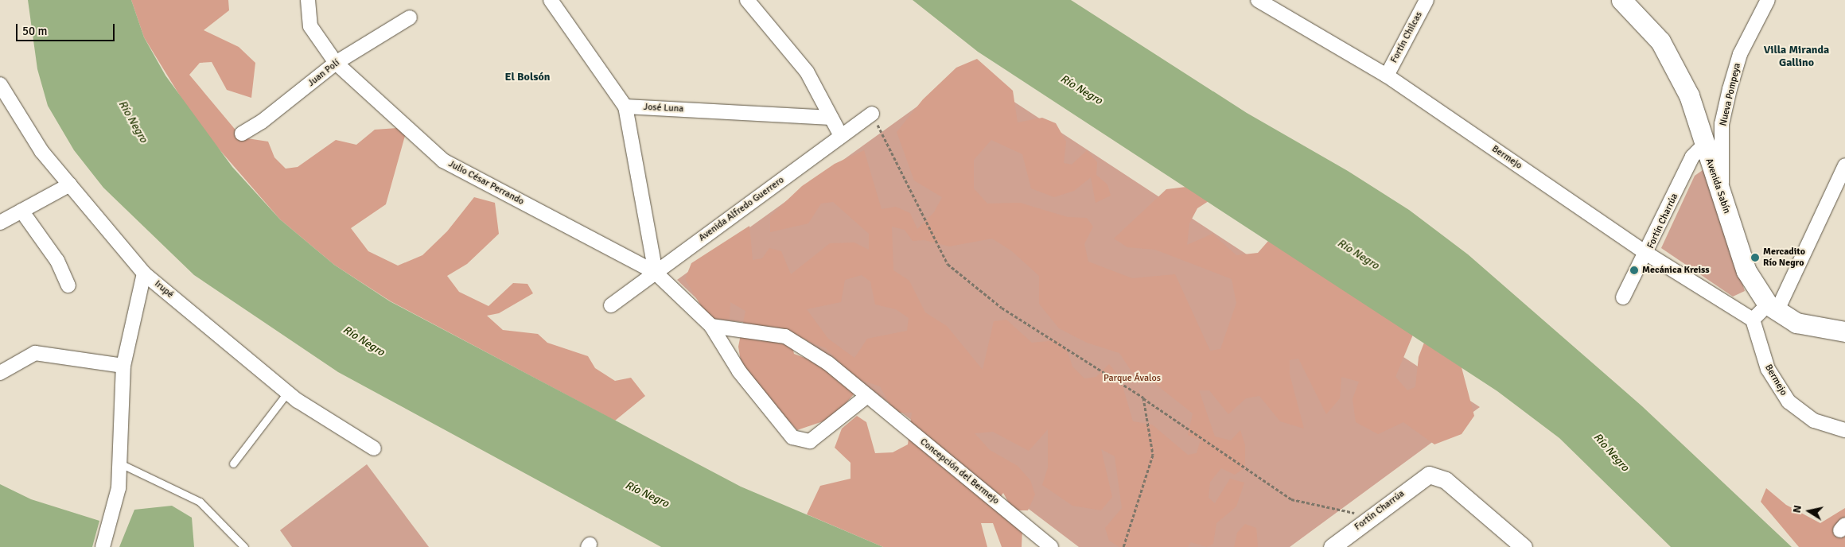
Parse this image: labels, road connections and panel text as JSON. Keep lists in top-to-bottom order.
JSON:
{
  "streets": {
    "main road": ["Avenida Sabín"],
    "street": [
      "Fortín Chilcas",
      "Juan Polí",
      "Nueva Pompeya",
      "José Luna",
      "Bermejo",
      "Julio César Perrando",
      "Avenida Alfredo Guerrero",
      "Fortín Charrúa",
      "Irupé",
      "Concepción del Bermejo"
    ]
  },
  "crossings": [
    ["Fortín Chilcas", "Bermejo"],
    ["Juan Polí", "Julio César Perrando"],
    ["Nueva Pompeya", "Avenida Sabín"],
    ["Bermejo", "Fortín Charrúa"],
    ["Julio César Perrando", "Avenida Alfredo Guerrero"],
    ["Avenida Sabín", "Fortín Charrúa"]
  ],
  "districts": ["Villa Miranda Gallino", "El Bolsón"],
  "water": ["Río Negro"],
  "parks": ["Parque Ávalos"],
  "places": ["Mercadito Río Negro", "Mecánica Kreiss"],
  "scale_bar": "50 m",
  "north": "left"
}
